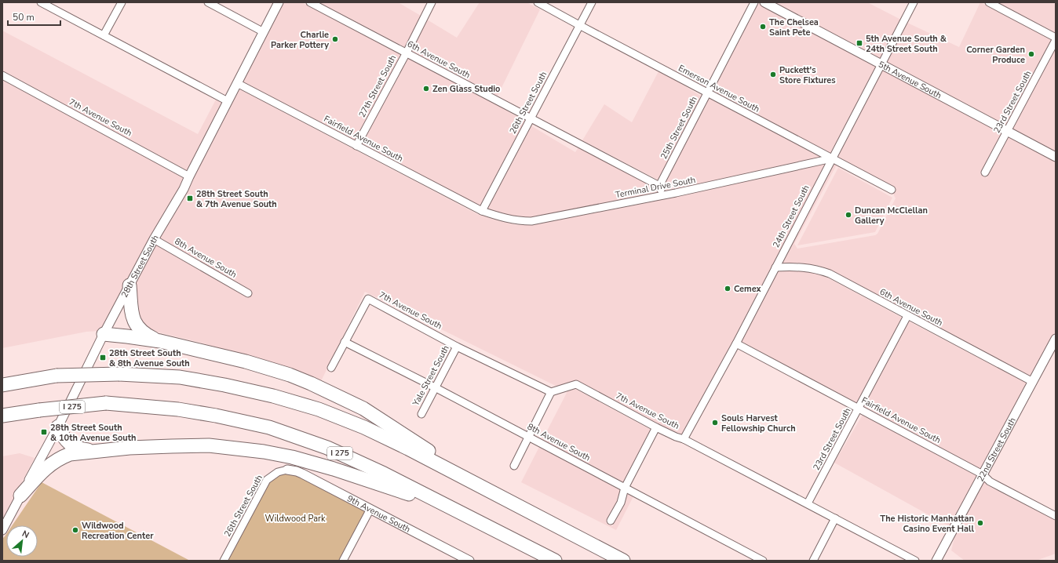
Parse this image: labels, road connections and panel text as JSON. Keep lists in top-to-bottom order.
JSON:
{
  "streets": {
    "highway": ["I 275"],
    "street": [
      "6th Avenue South",
      "5th Avenue South",
      "27th Street South",
      "Emerson Avenue South",
      "23rd Street South",
      "26th Street South",
      "7th Avenue South",
      "25th Street South",
      "Fairfield Avenue South",
      "Terminal Drive South",
      "24th Street South",
      "8th Avenue South",
      "28th Street South",
      "Yale Street South",
      "22nd Street South",
      "9th Avenue South"
    ]
  },
  "crossings": [
    ["6th Avenue South", "27th Street South"],
    ["6th Avenue South", "23rd Street South"],
    ["6th Avenue South", "26th Street South"],
    ["6th Avenue South", "25th Street South"],
    ["6th Avenue South", "24th Street South"],
    ["6th Avenue South", "22nd Street South"],
    ["5th Avenue South", "23rd Street South"],
    ["5th Avenue South", "24th Street South"],
    ["27th Street South", "Fairfield Avenue South"],
    ["Emerson Avenue South", "26th Street South"],
    ["Emerson Avenue South", "25th Street South"],
    ["Emerson Avenue South", "Terminal Drive South"],
    ["Emerson Avenue South", "24th Street South"],
    ["23rd Street South", "7th Avenue South"],
    ["23rd Street South", "Fairfield Avenue South"],
    ["26th Street South", "Fairfield Avenue South"],
    ["26th Street South", "Terminal Drive South"],
    ["26th Street South", "9th Avenue South"],
    ["7th Avenue South", "24th Street South"],
    ["7th Avenue South", "8th Avenue South"],
    ["7th Avenue South", "28th Street South"],
    ["7th Avenue South", "Yale Street South"],
    ["Fairfield Avenue South", "Terminal Drive South"],
    ["Fairfield Avenue South", "24th Street South"],
    ["Fairfield Avenue South", "28th Street South"],
    ["Fairfield Avenue South", "22nd Street South"],
    ["Terminal Drive South", "24th Street South"],
    ["8th Avenue South", "28th Street South"],
    ["8th Avenue South", "Yale Street South"]
  ],
  "parks": ["Wildwood Park"],
  "places": {
    "other": [
      "The Chelsea Saint Pete",
      "Charlie Parker Pottery",
      "Corner Garden Produce",
      "Puckett's Store Fixtures",
      "Zen Glass Studio",
      "Duncan McClellan Gallery",
      "Cemex",
      "Souls Harvest Fellowship Church",
      "The Historic Manhattan Casino Event Hall",
      "Wildwood Recreation Center"
    ],
    "transit": [
      "5th Avenue South & 24th Street South",
      "28th Street South & 7th Avenue South",
      "28th Street South & 8th Avenue South",
      "28th Street South & 10th Avenue South"
    ]
  },
  "scale_bar": "50 m",
  "north": "top right"
}
